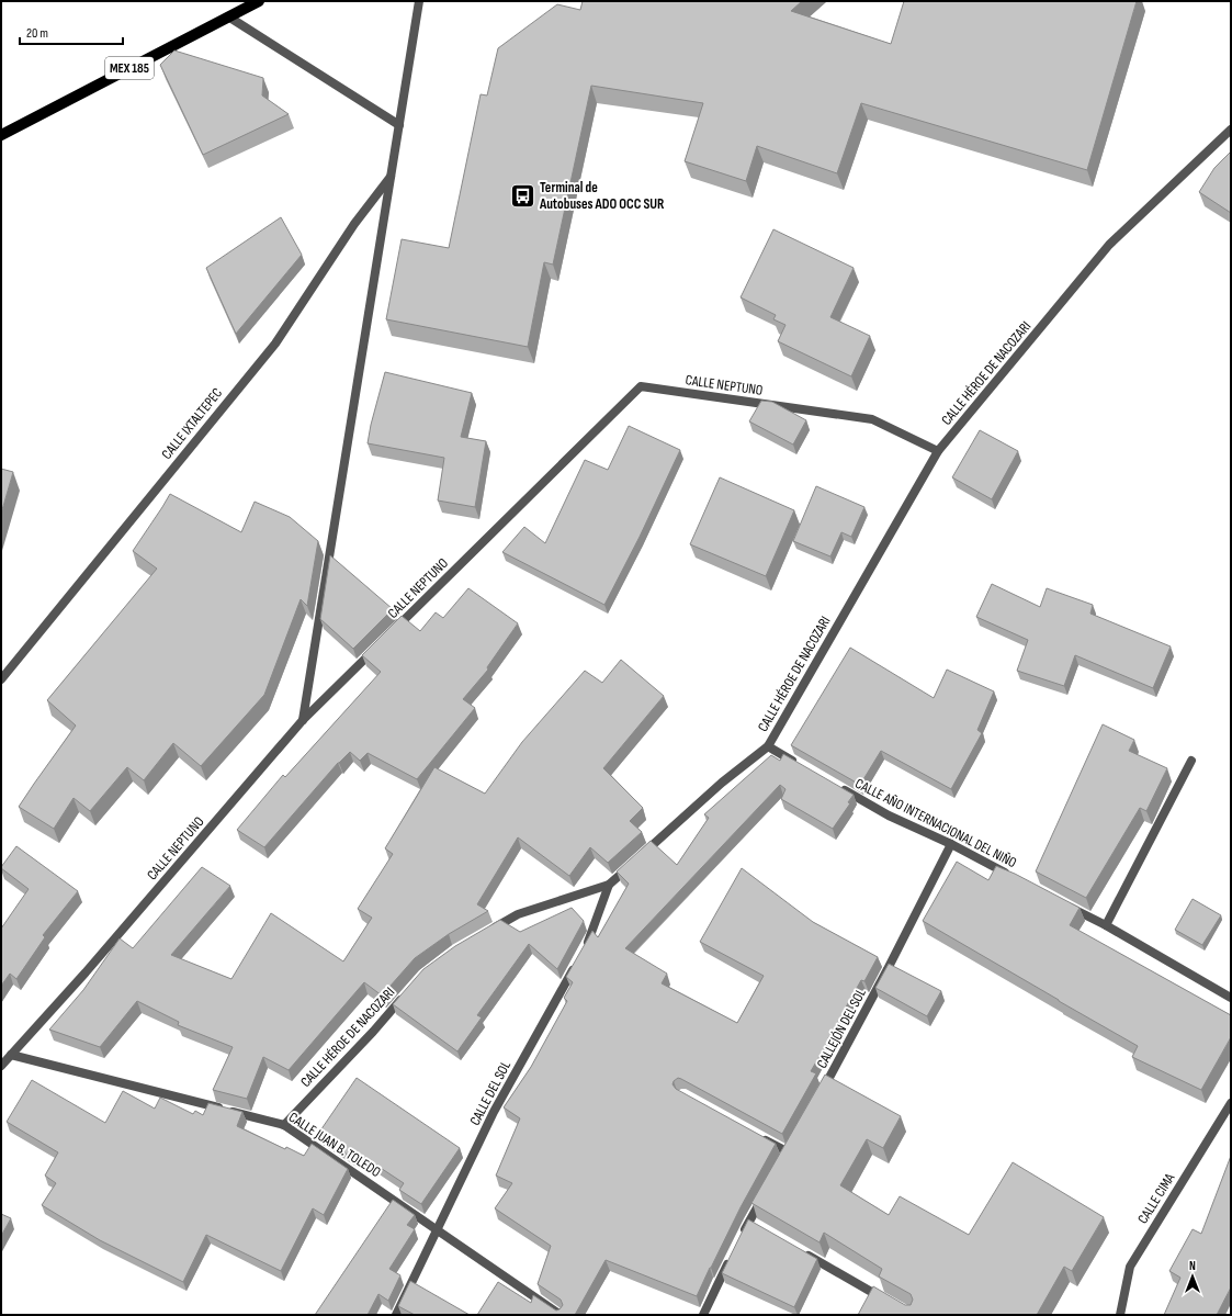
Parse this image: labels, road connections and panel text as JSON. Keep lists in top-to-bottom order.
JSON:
{
  "streets": {
    "main road": ["MEX 185"],
    "street": [
      "CALLE HÉROE DE NACOZARI",
      "CALLE NEPTUNO",
      "CALLE IXTALTEPEC",
      "CALLE AÑO INTERNACIONAL DEL NIÑO",
      "CALLEJÓN DEL SOL",
      "CALLE DEL SOL",
      "CALLE JUAN B. TOLEDO",
      "CALLE CIMA"
    ]
  },
  "crossings": [
    ["CALLE HÉROE DE NACOZARI", "CALLE NEPTUNO"],
    ["CALLE HÉROE DE NACOZARI", "CALLE JUAN B. TOLEDO"],
    ["CALLE NEPTUNO", "CALLE JUAN B. TOLEDO"],
    ["CALLE AÑO INTERNACIONAL DEL NIÑO", "CALLEJÓN DEL SOL"],
    ["CALLE DEL SOL", "CALLE JUAN B. TOLEDO"]
  ],
  "places": {
    "bus stop": ["Terminal de Autobuses ADO OCC SUR"]
  },
  "scale_bar": "20 m",
  "north": "top"
}
